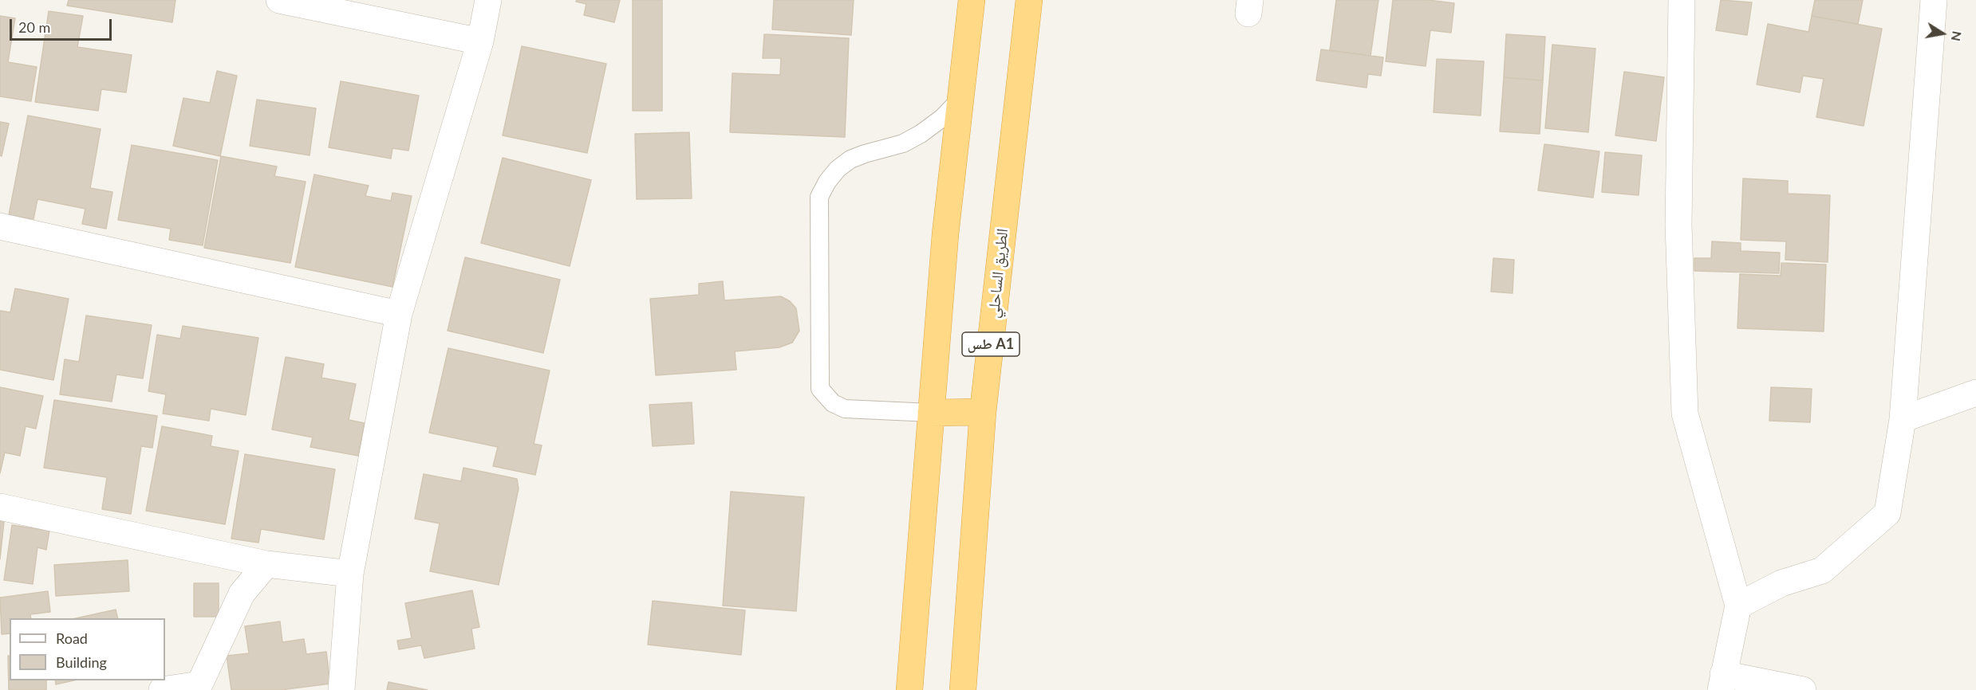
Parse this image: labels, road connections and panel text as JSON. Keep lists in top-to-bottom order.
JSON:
{
  "streets": {
    "highway": ["الطريق الساحلي", "طس A1"]
  },
  "legend": ["Road", "Building"],
  "scale_bar": "20 m",
  "north": "right"
}
